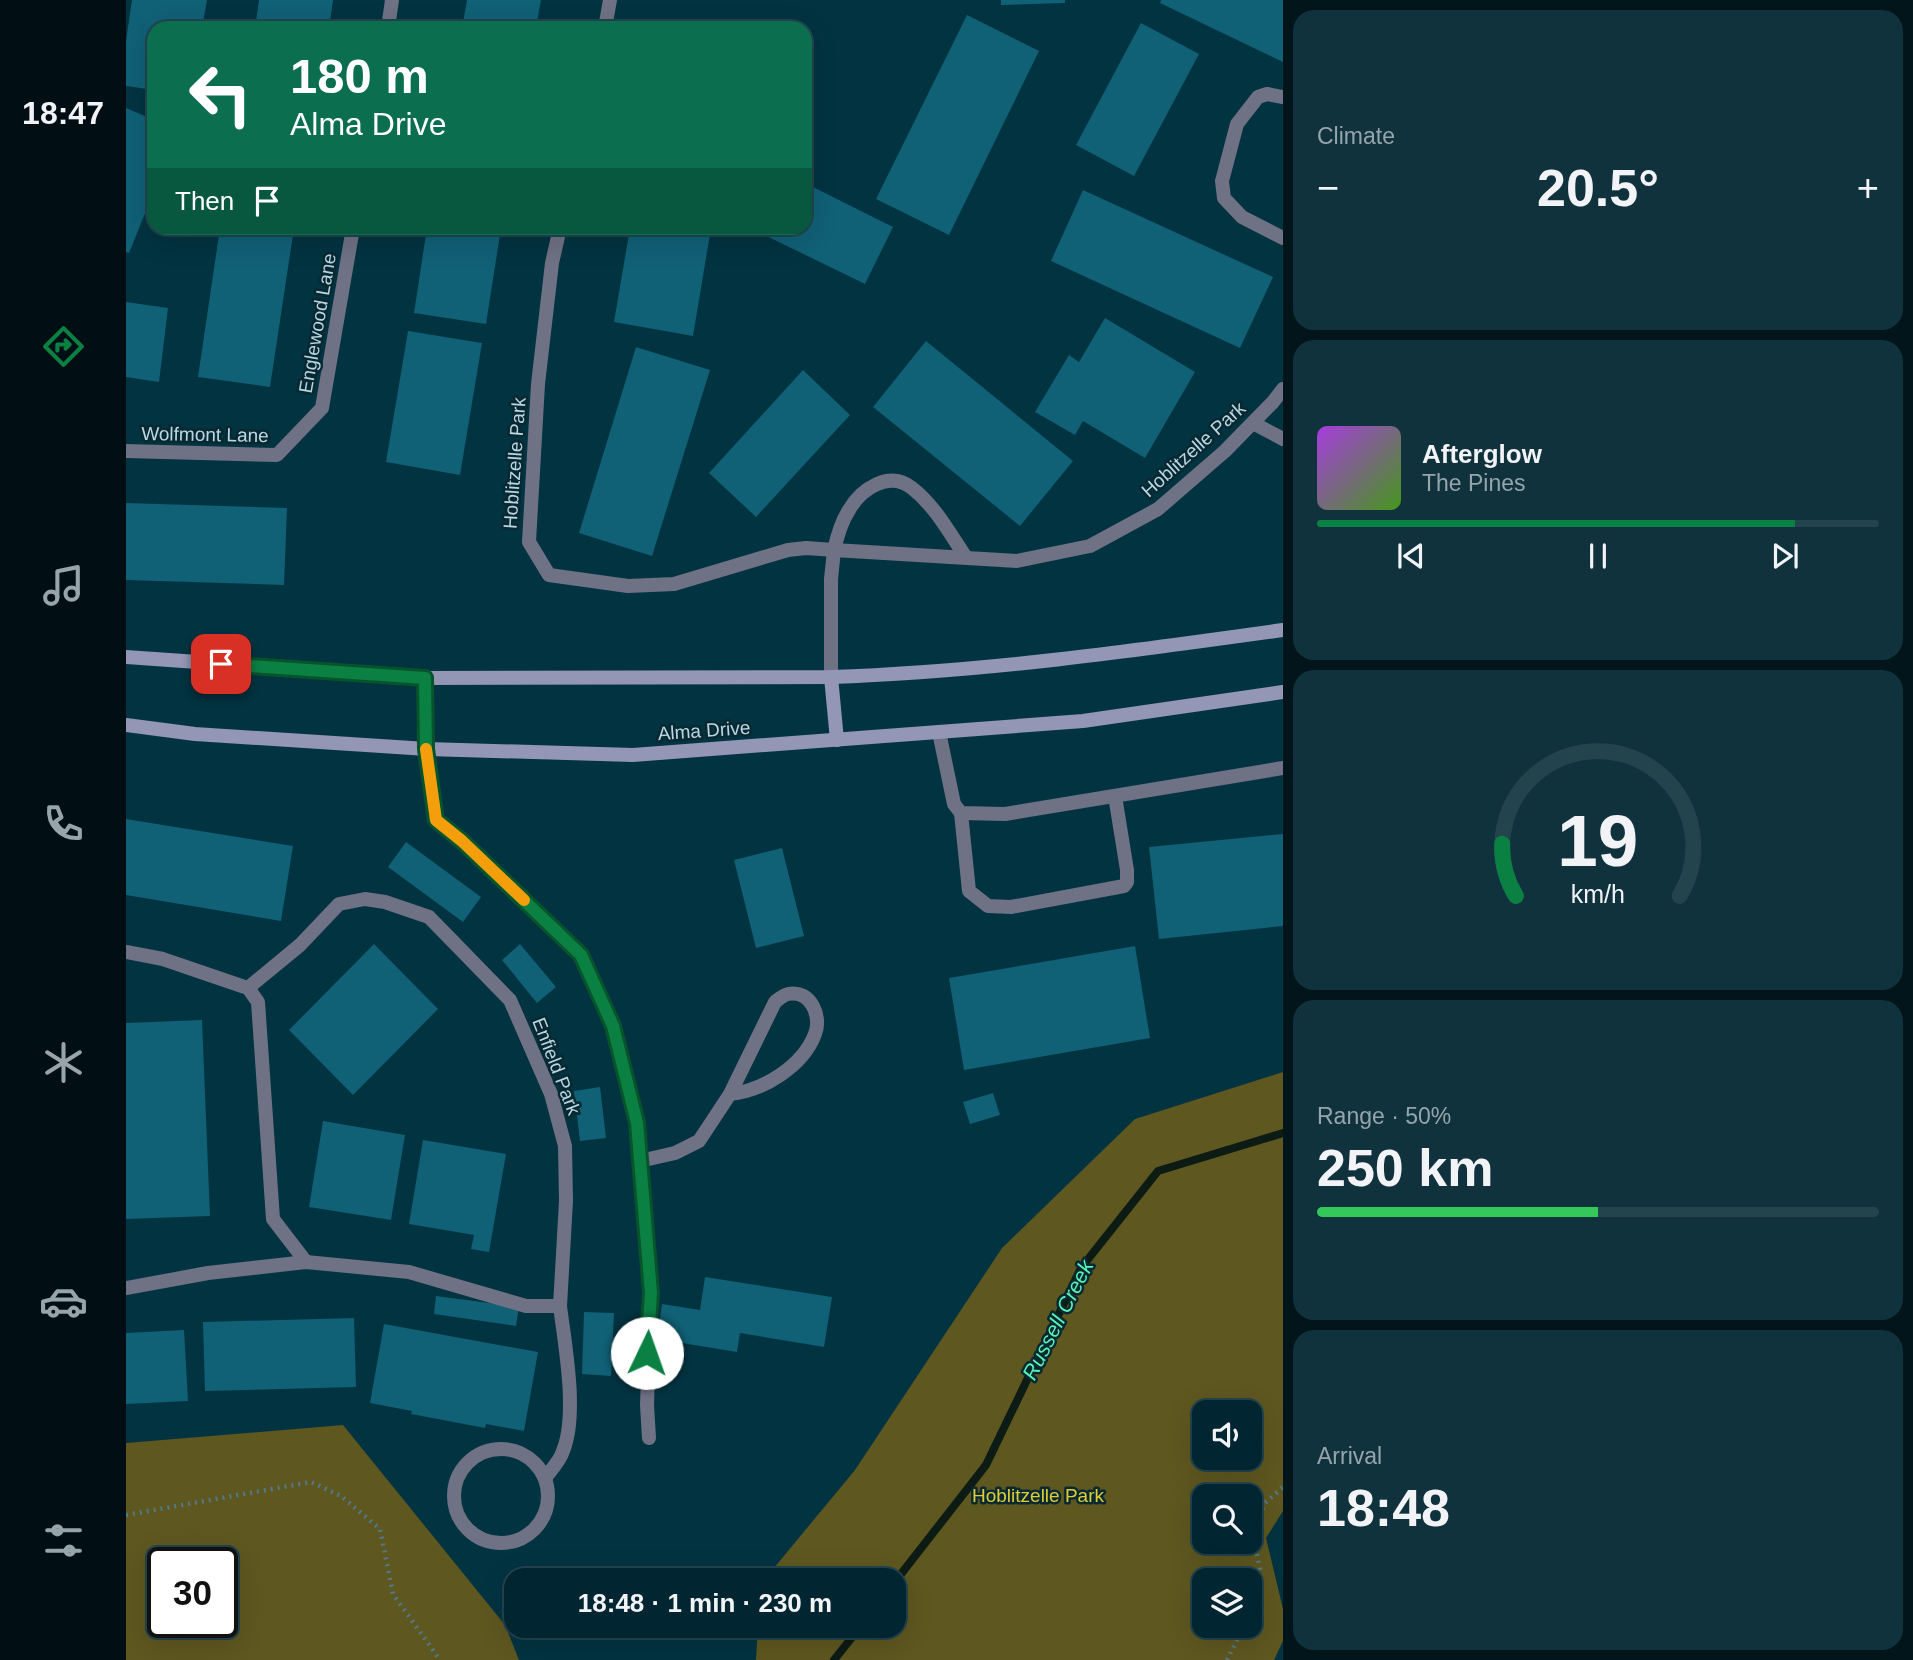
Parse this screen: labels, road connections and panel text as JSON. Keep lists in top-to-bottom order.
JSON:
{
  "streets": {
    "main road": ["Alma Drive"],
    "street": [
      "Englewood Lane",
      "Wolfmont Lane",
      "Hoblitzelle Park",
      "Enfield Park"
    ]
  },
  "crossings": [
    ["Englewood Lane", "Wolfmont Lane"]
  ],
  "water": ["Russell Creek"],
  "parks": ["Hoblitzelle Park"],
  "page": {
    "tabs": "18:47",
    "tile": [
      "Climate",
      ["Range · 50%", "250 km"],
      ["Arrival", "18:48"]
    ],
    "turn": ["180 m", "Alma Drive"],
    "heat": ["−", "20.5°", "+"],
    "then": "Then",
    "song": ["Afterglow", "The Pines"],
    "limit": "30",
    "trip": "18:48 · 1 min · 230 m",
    "gauge": ["19", "km/h"]
  }
}
